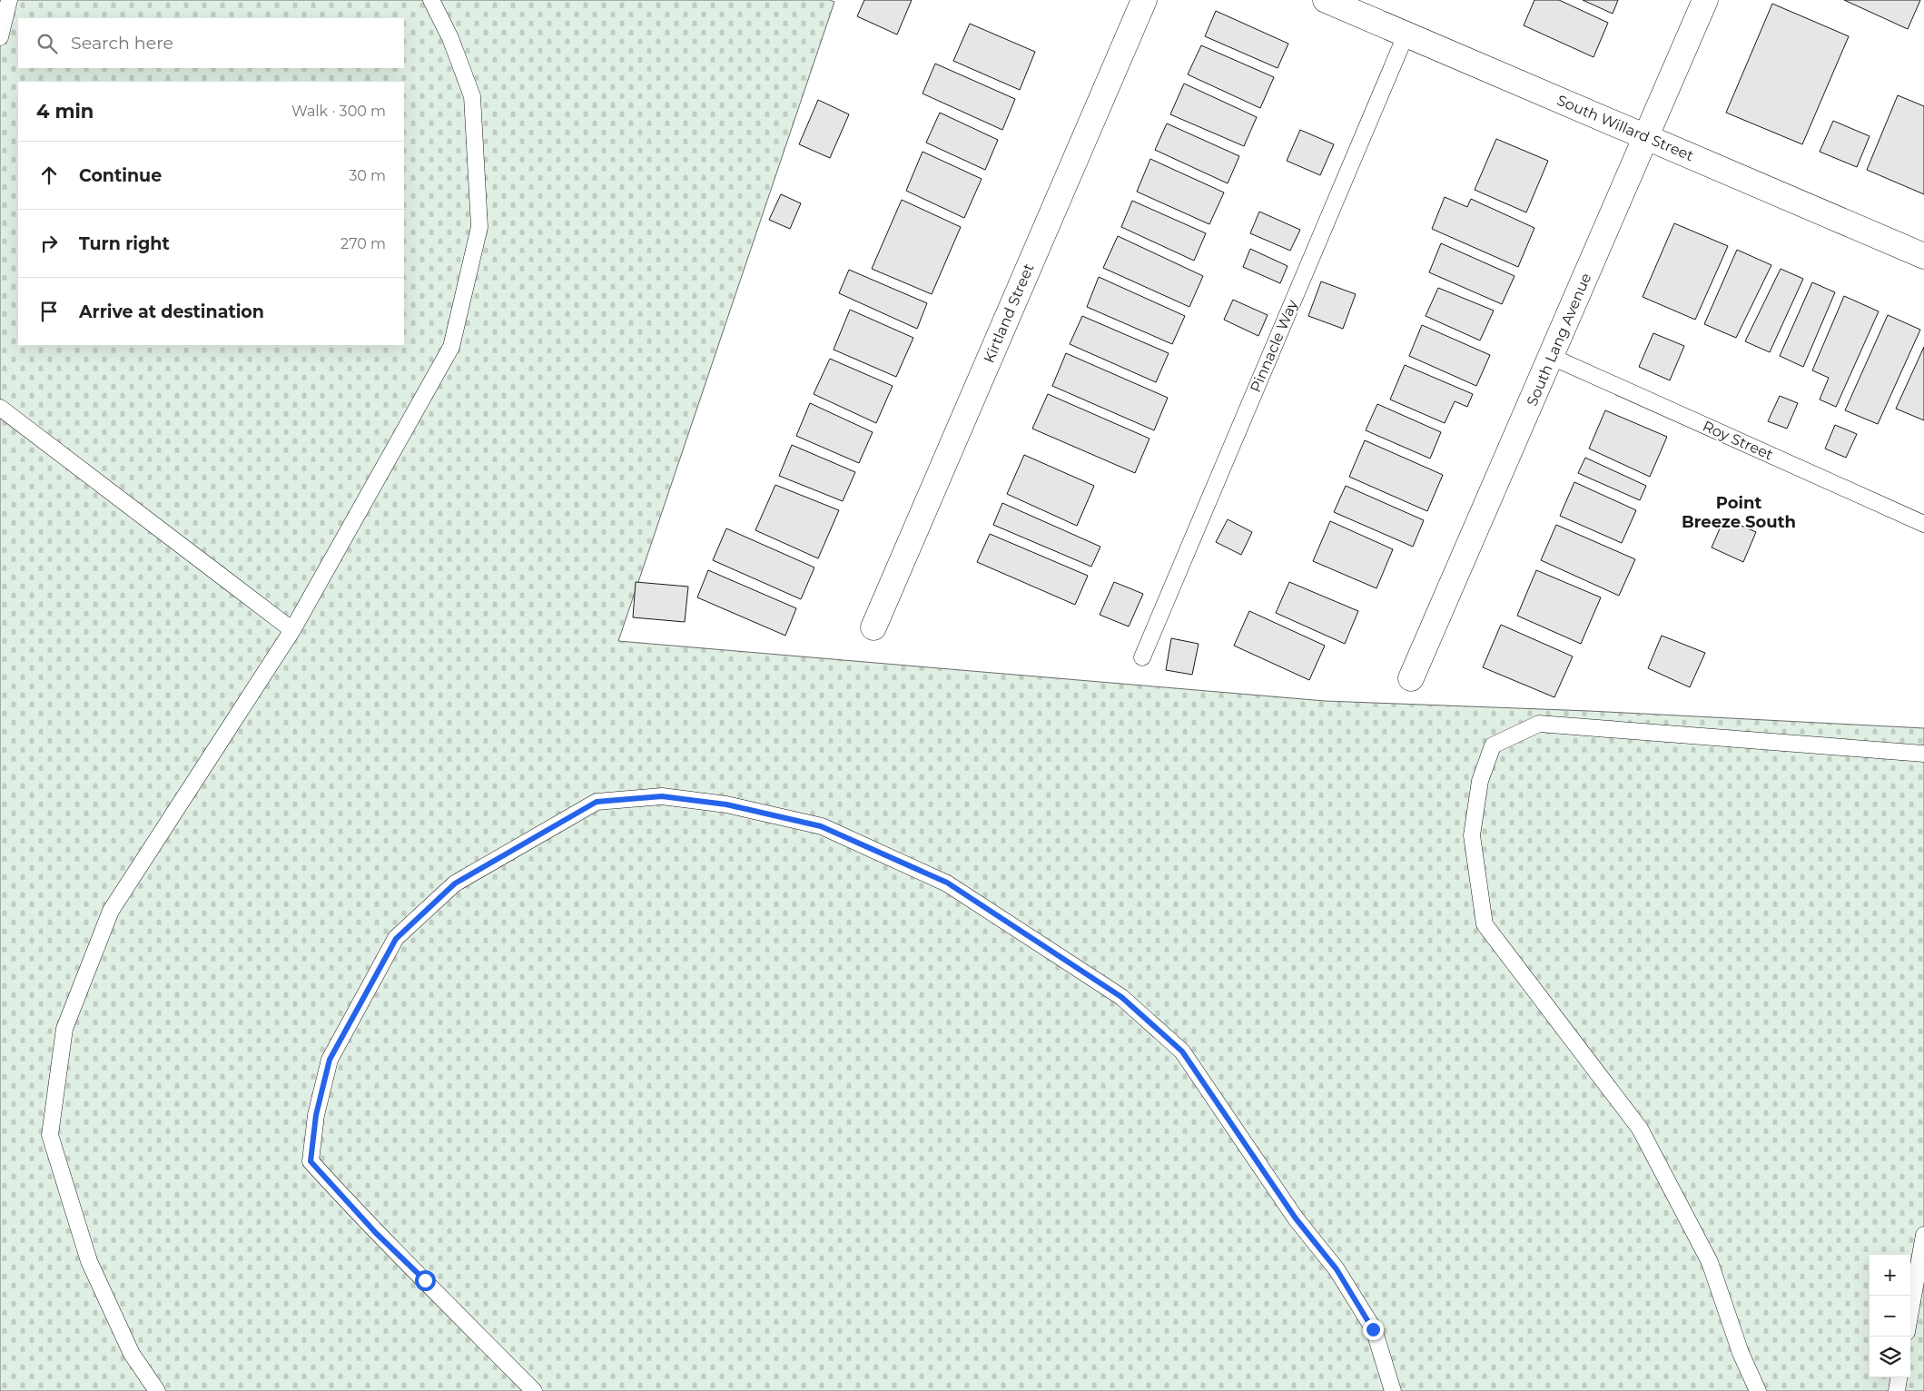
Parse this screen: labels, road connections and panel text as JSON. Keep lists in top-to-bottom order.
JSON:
{
  "streets": {
    "street": ["South Willard Street", "Kirtland Street", "South Lang Avenue"],
    "lane": ["Pinnacle Way", "Roy Street"]
  },
  "crossings": [
    ["South Willard Street", "South Lang Avenue"],
    ["South Willard Street", "Pinnacle Way"],
    ["South Lang Avenue", "Roy Street"]
  ],
  "districts": ["Point Breeze South"],
  "page": {
    "search": "Search here",
    "heading": ["4 min", "Walk · 300 m"],
    "list": [
      ["Continue", "30 m"],
      ["Turn right", "270 m"],
      "Arrive at destination"
    ],
    "map_buttons": ["+", "−"]
  }
}
